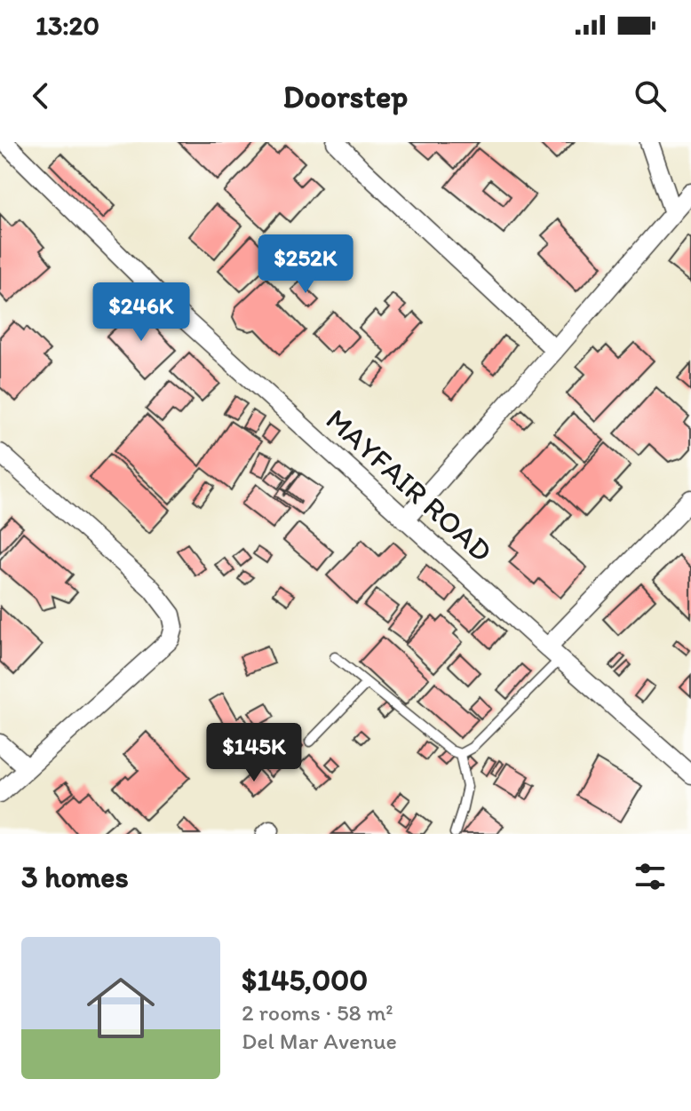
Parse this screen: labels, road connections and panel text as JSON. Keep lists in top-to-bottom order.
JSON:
{
  "streets": {
    "street": ["MAYFAIR ROAD"]
  },
  "page": {
    "status": "13:20",
    "header": "Doorstep",
    "price": ["$252K", "$246K", "$145K"],
    "heading": "3 homes",
    "list": [
      {
        "name": "$145,000",
        "note": "2 rooms · 58 m² · Del Mar Avenue"
      }
    ]
  }
}
